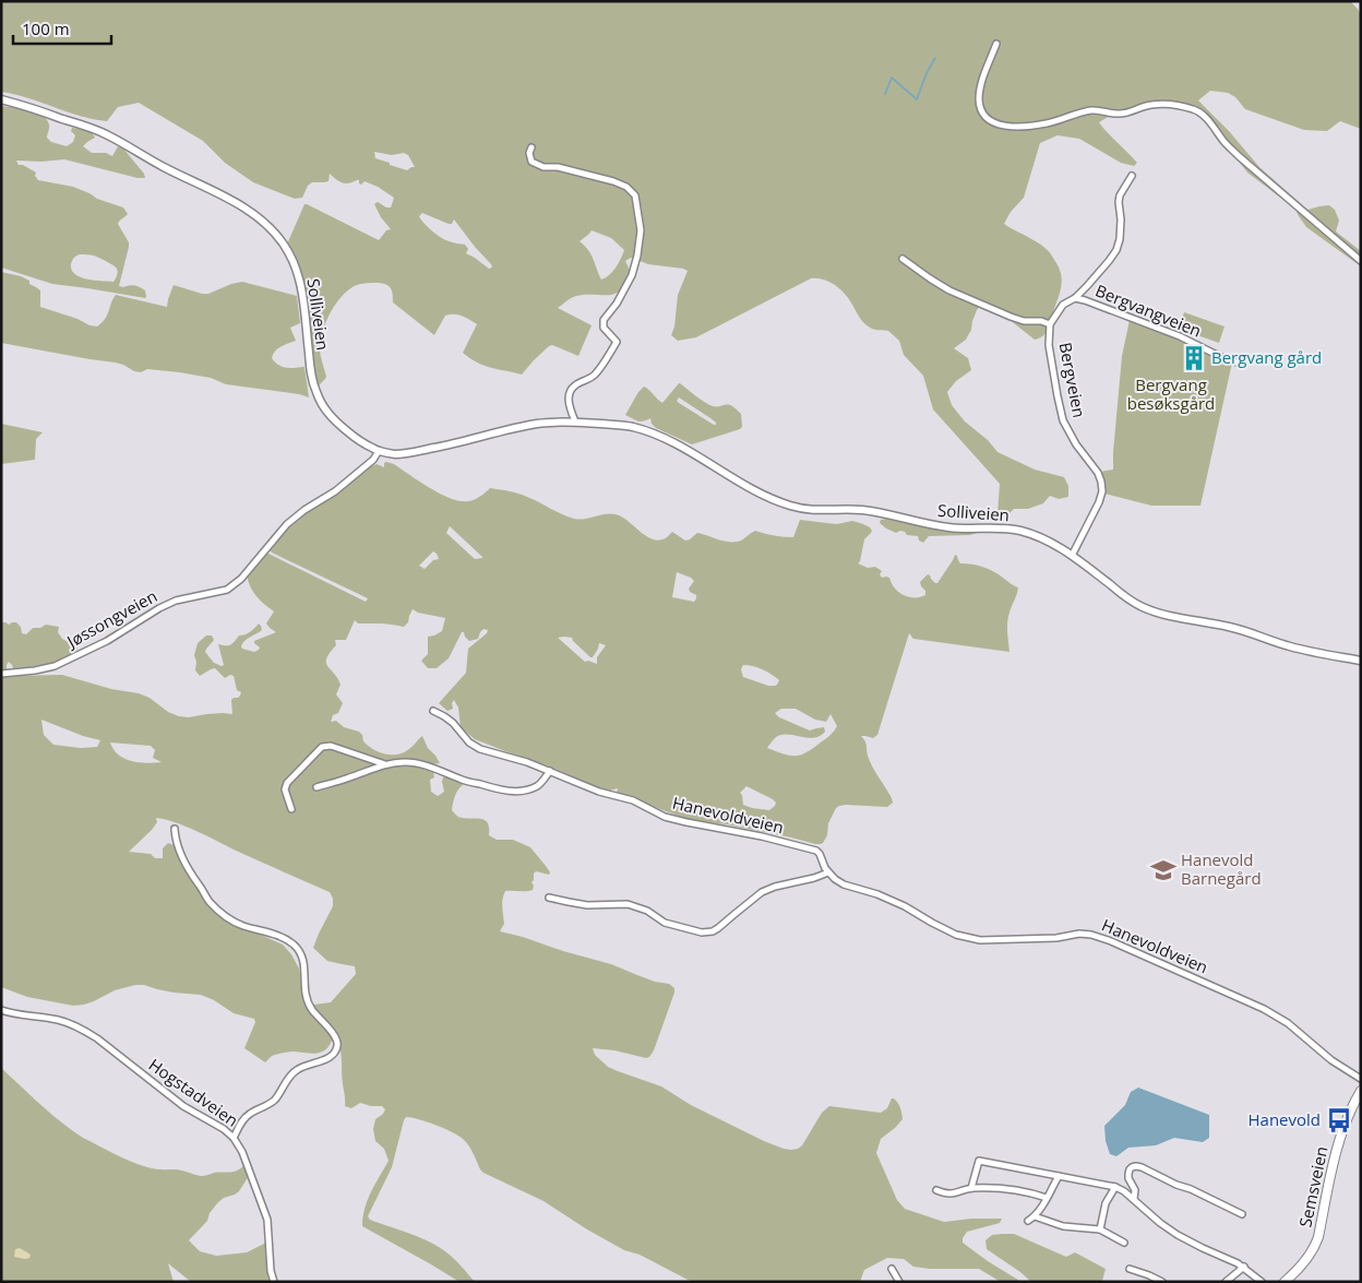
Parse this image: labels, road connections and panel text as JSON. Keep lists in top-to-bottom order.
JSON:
{
  "streets": {
    "main road": ["Semsveien"],
    "street": [
      "Bergvangveien",
      "Solliveien",
      "Bergveien",
      "Jøssongveien",
      "Hanevoldveien",
      "Hogstadveien"
    ]
  },
  "crossings": [
    ["Bergvangveien", "Bergveien"],
    ["Solliveien", "Bergveien"],
    ["Solliveien", "Jøssongveien"]
  ],
  "parks": ["Bergvang besøksgård"],
  "places": {
    "building": ["Bergvang gård"],
    "school or university": ["Hanevold Barnegård"],
    "bus stop": ["Hanevold"]
  },
  "scale_bar": "100 m"
}
